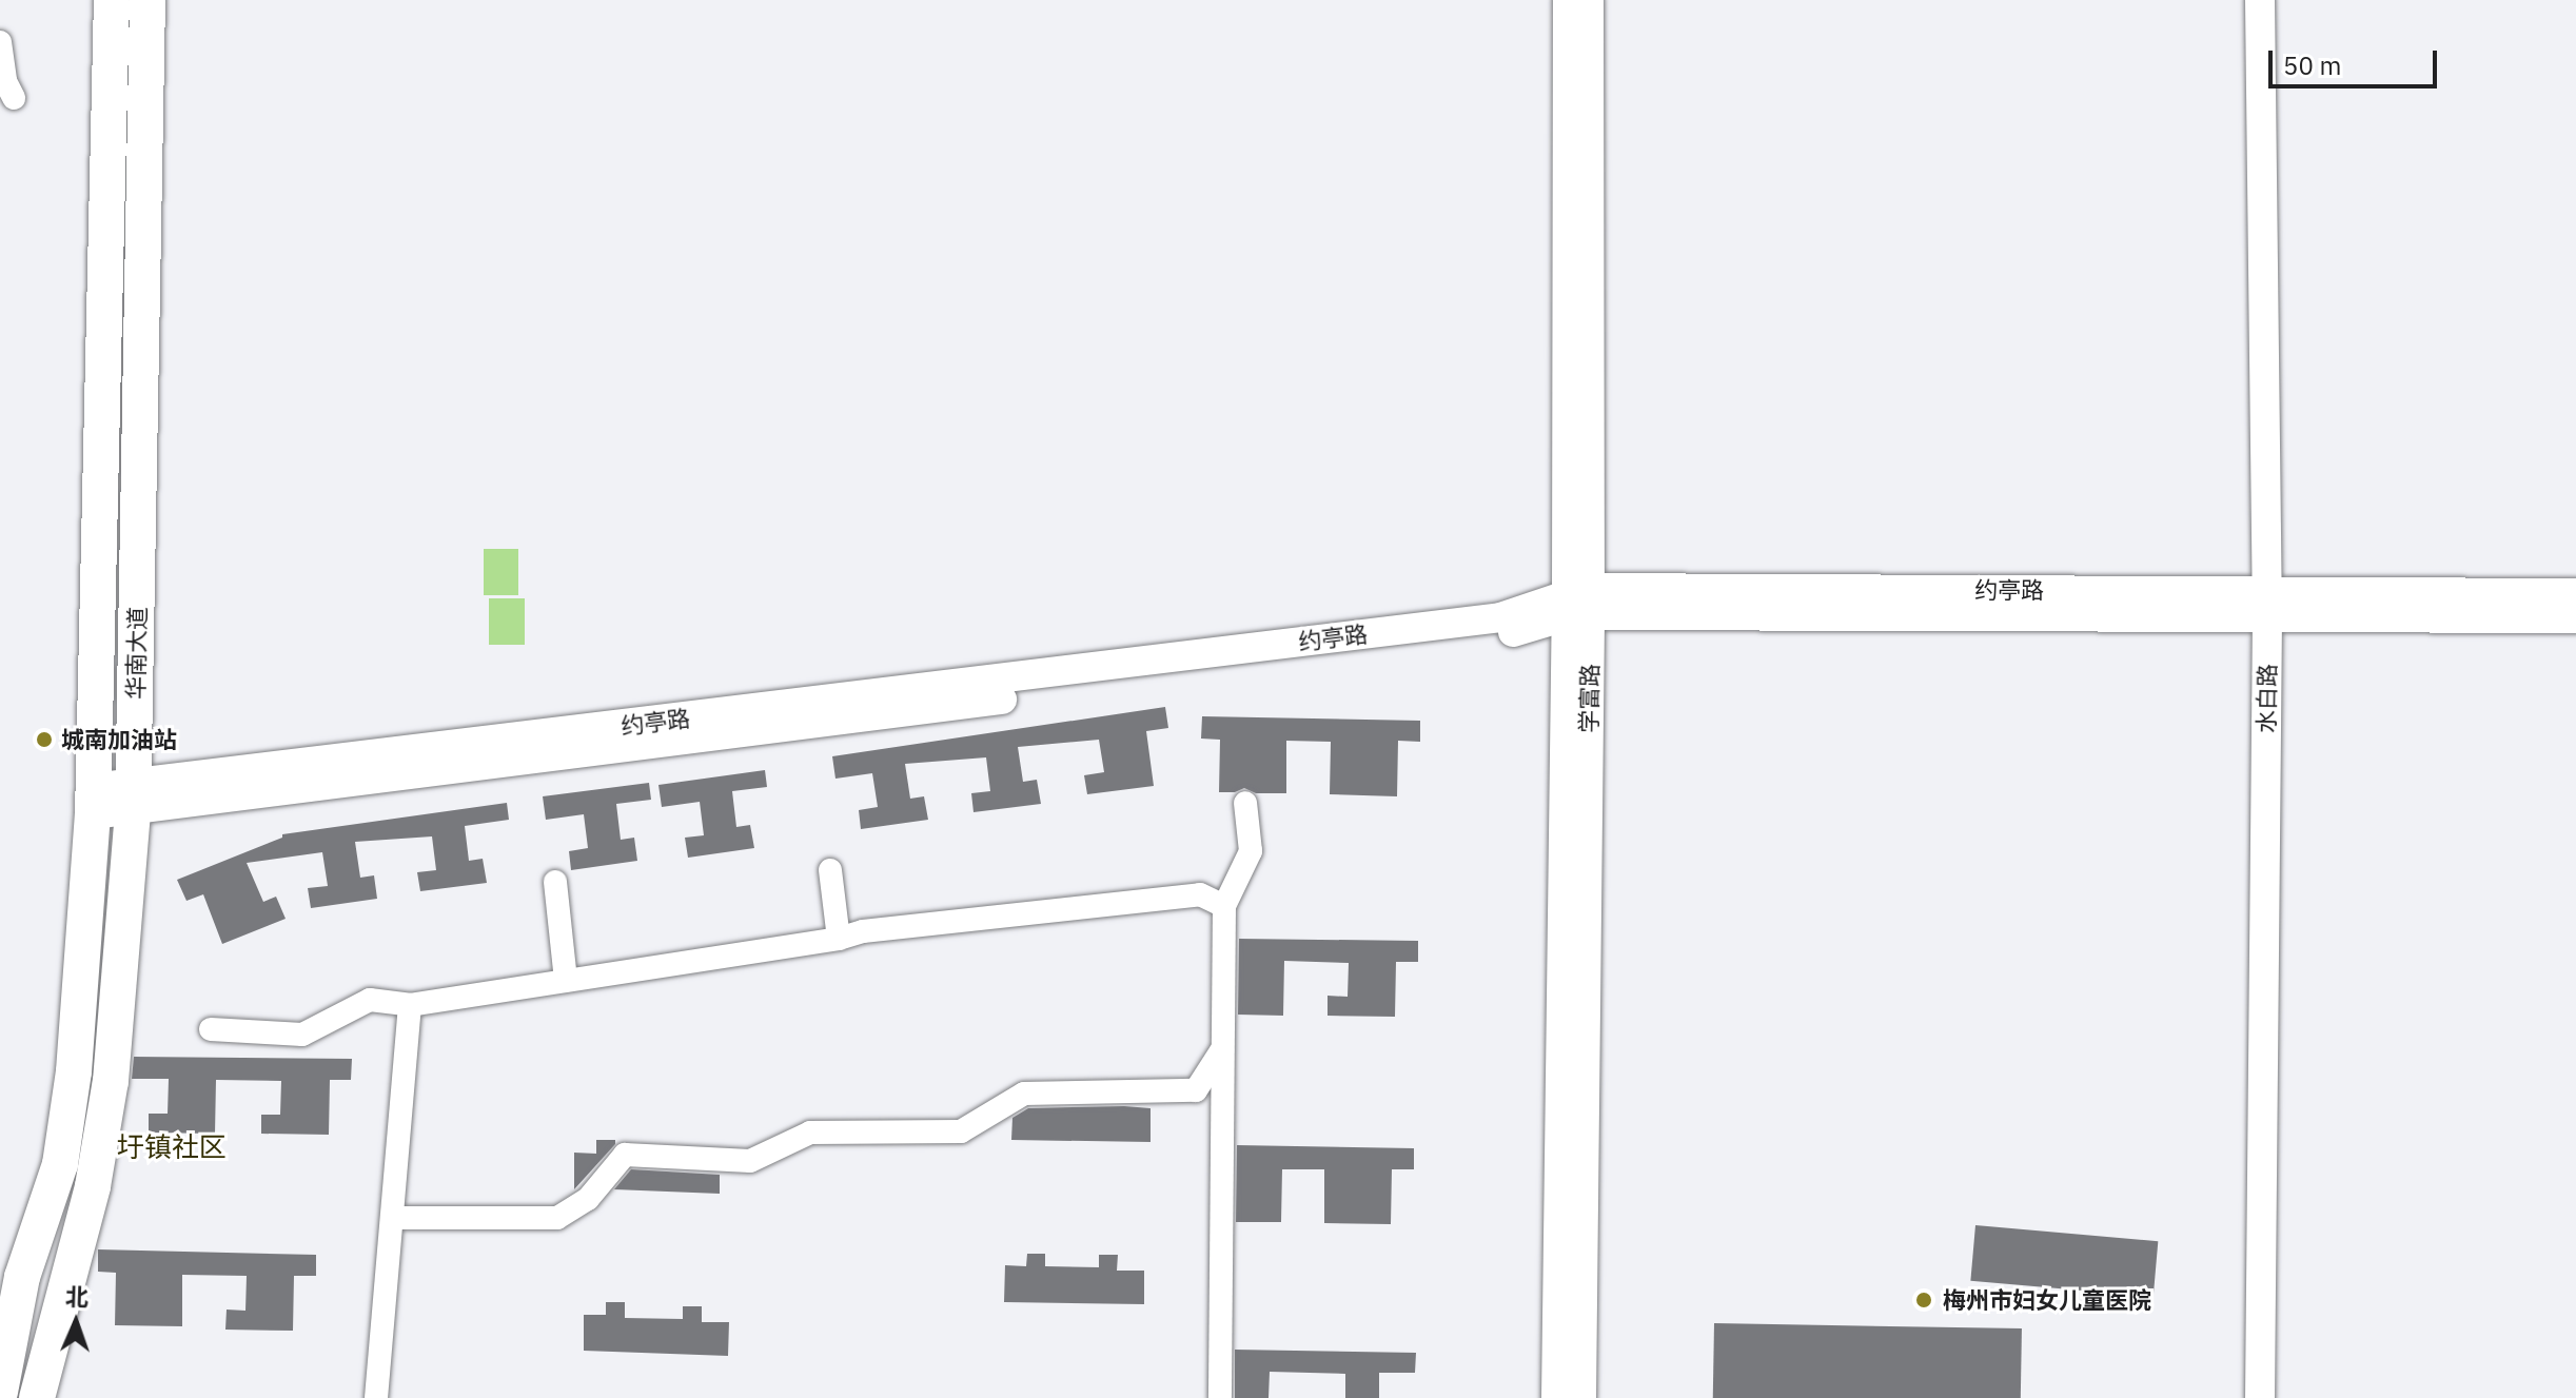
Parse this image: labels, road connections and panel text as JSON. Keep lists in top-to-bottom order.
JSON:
{
  "streets": {
    "main road": ["华南大道"],
    "street": ["约亭路", "学富路", "水白路"]
  },
  "crossings": [
    ["约亭路", "华南大道"],
    ["约亭路", "学富路"],
    ["约亭路", "水白路"]
  ],
  "districts": ["圩镇社区"],
  "places": ["城南加油站", "梅州市妇女儿童医院"],
  "scale_bar": "50 m",
  "north": "top"
}
